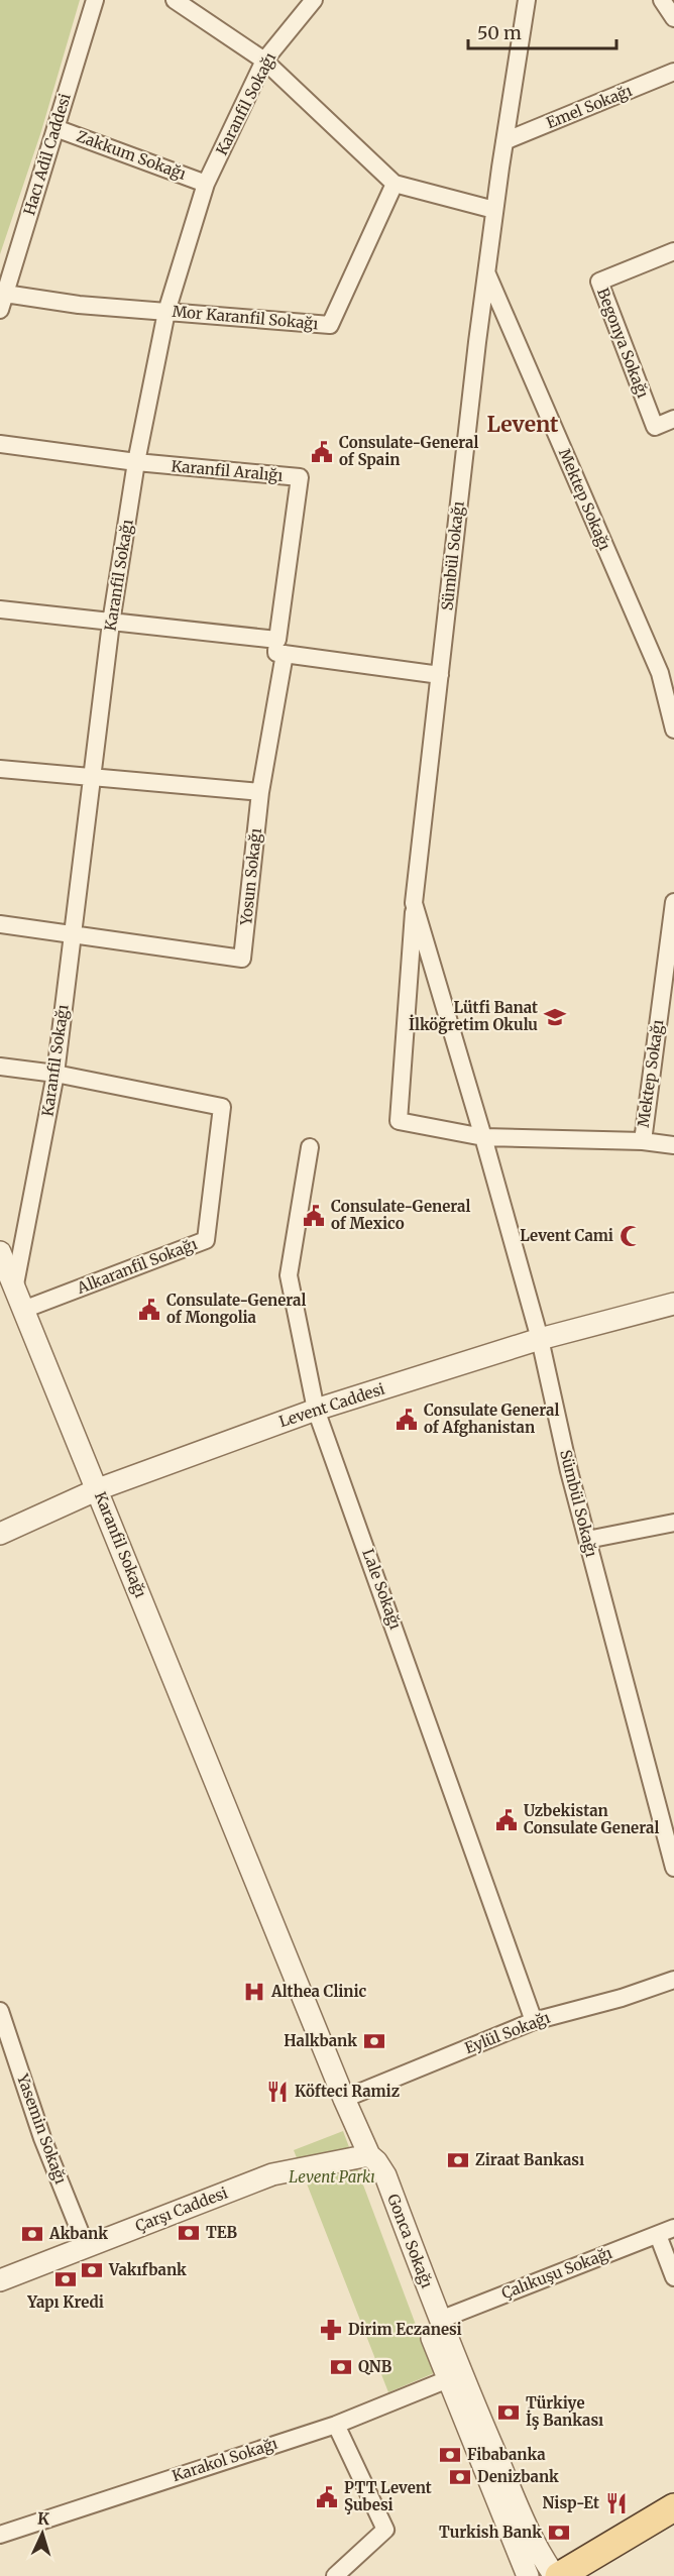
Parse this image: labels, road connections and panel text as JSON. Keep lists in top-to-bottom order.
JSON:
{
  "streets": {
    "street": [
      "Karanfil Sokağı",
      "Emel Sokağı",
      "Hacı Adil Caddesi",
      "Zakkum Sokağı",
      "Mor Karanfil Sokağı",
      "Begonya Sokağı",
      "Karanfil Aralığı",
      "Mektep Sokağı",
      "Sümbül Sokağı",
      "Yosun Sokağı",
      "Alkaranfil Sokağı",
      "Levent Caddesi",
      "Lale Sokağı",
      "Eylül Sokağı",
      "Yasemin Sokağı",
      "Çarşı Caddesi",
      "Gonca Sokağı",
      "Çalıkuşu Sokağı",
      "Karakol Sokağı"
    ]
  },
  "crossings": [
    ["Karanfil Sokağı", "Zakkum Sokağı"],
    ["Karanfil Sokağı", "Mor Karanfil Sokağı"],
    ["Karanfil Sokağı", "Karanfil Aralığı"],
    ["Karanfil Sokağı", "Yosun Sokağı"],
    ["Karanfil Sokağı", "Alkaranfil Sokağı"],
    ["Karanfil Sokağı", "Levent Caddesi"],
    ["Karanfil Sokağı", "Eylül Sokağı"],
    ["Karanfil Sokağı", "Çarşı Caddesi"],
    ["Karanfil Sokağı", "Gonca Sokağı"],
    ["Emel Sokağı", "Sümbül Sokağı"],
    ["Hacı Adil Caddesi", "Zakkum Sokağı"],
    ["Hacı Adil Caddesi", "Mor Karanfil Sokağı"],
    ["Mektep Sokağı", "Sümbül Sokağı"],
    ["Sümbül Sokağı", "Levent Caddesi"],
    ["Levent Caddesi", "Lale Sokağı"],
    ["Lale Sokağı", "Eylül Sokağı"],
    ["Yasemin Sokağı", "Çarşı Caddesi"],
    ["Çarşı Caddesi", "Gonca Sokağı"],
    ["Gonca Sokağı", "Çalıkuşu Sokağı"],
    ["Gonca Sokağı", "Karakol Sokağı"]
  ],
  "districts": ["Levent"],
  "parks": ["Levent Parkı"],
  "places": {
    "public building": [
      "Consulate-General of Spain",
      "Consulate-General of Mexico",
      "Consulate-General of Mongolia",
      "Consulate General of Afghanistan",
      "Uzbekistan Consulate General",
      "PTT Levent Şubesi"
    ],
    "school or university": ["Lütfi Banat İlköğretim Okulu"],
    "mosque": ["Levent Cami"],
    "hospital": ["Althea Clinic"],
    "bank": [
      "Halkbank",
      "Ziraat Bankası",
      "TEB",
      "Akbank",
      "Vakıfbank",
      "Yapı Kredi",
      "QNB",
      "Türkiye İş Bankası",
      "Fibabanka",
      "Denizbank",
      "Turkish Bank"
    ],
    "restaurant": ["Köfteci Ramiz", "Nisp-Et"],
    "pharmacy": ["Dirim Eczanesi"]
  },
  "scale_bar": "50 m",
  "north": "top"
}
